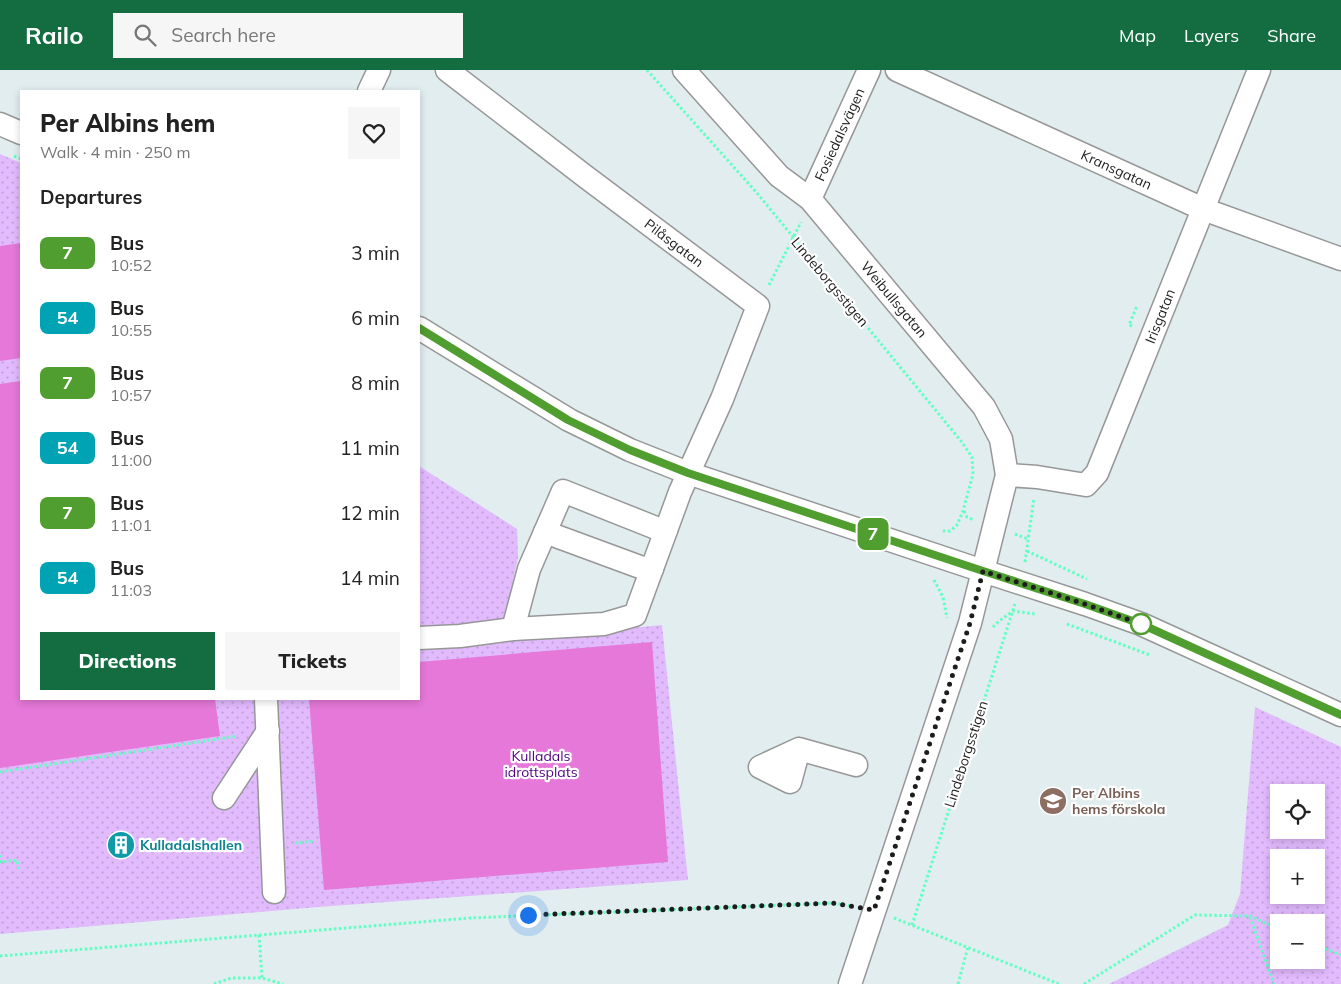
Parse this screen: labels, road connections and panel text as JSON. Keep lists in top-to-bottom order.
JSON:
{
  "streets": {
    "street": [
      "Fosiedalsvägen",
      "Kransgatan",
      "Pilåsgatan",
      "Weibullsgatan",
      "Irisgatan"
    ],
    "path": ["Lindeborgsstigen"]
  },
  "crossings": [
    ["Fosiedalsvägen", "Weibullsgatan"],
    ["Kransgatan", "Irisgatan"],
    ["Weibullsgatan", "Irisgatan"]
  ],
  "parks": ["Kulladals idrottsplats"],
  "places": {
    "school or university": ["Per Albins hems förskola"],
    "building": ["Kulladalshallen"]
  },
  "lines": ["bus line 7"],
  "page": {
    "header": "Railo",
    "search": "Search here",
    "nav": ["Map", "Layers", "Share"],
    "on_map": "7",
    "heading": [
      ["Per Albins hem", "Walk · 4 min · 250 m"],
      "Departures"
    ],
    "list": [
      {
        "mark": "7",
        "name": "Bus",
        "note": "10:52",
        "value": "3 min"
      },
      {
        "mark": "54",
        "name": "Bus",
        "note": "10:55",
        "value": "6 min"
      },
      {
        "mark": "7",
        "name": "Bus",
        "note": "10:57",
        "value": "8 min"
      },
      {
        "mark": "54",
        "name": "Bus",
        "note": "11:00",
        "value": "11 min"
      },
      {
        "mark": "7",
        "name": "Bus",
        "note": "11:01",
        "value": "12 min"
      },
      {
        "mark": "54",
        "name": "Bus",
        "note": "11:03",
        "value": "14 min"
      }
    ],
    "buttons": ["Directions", "Tickets"],
    "map_buttons": ["+", "−"]
  }
}
